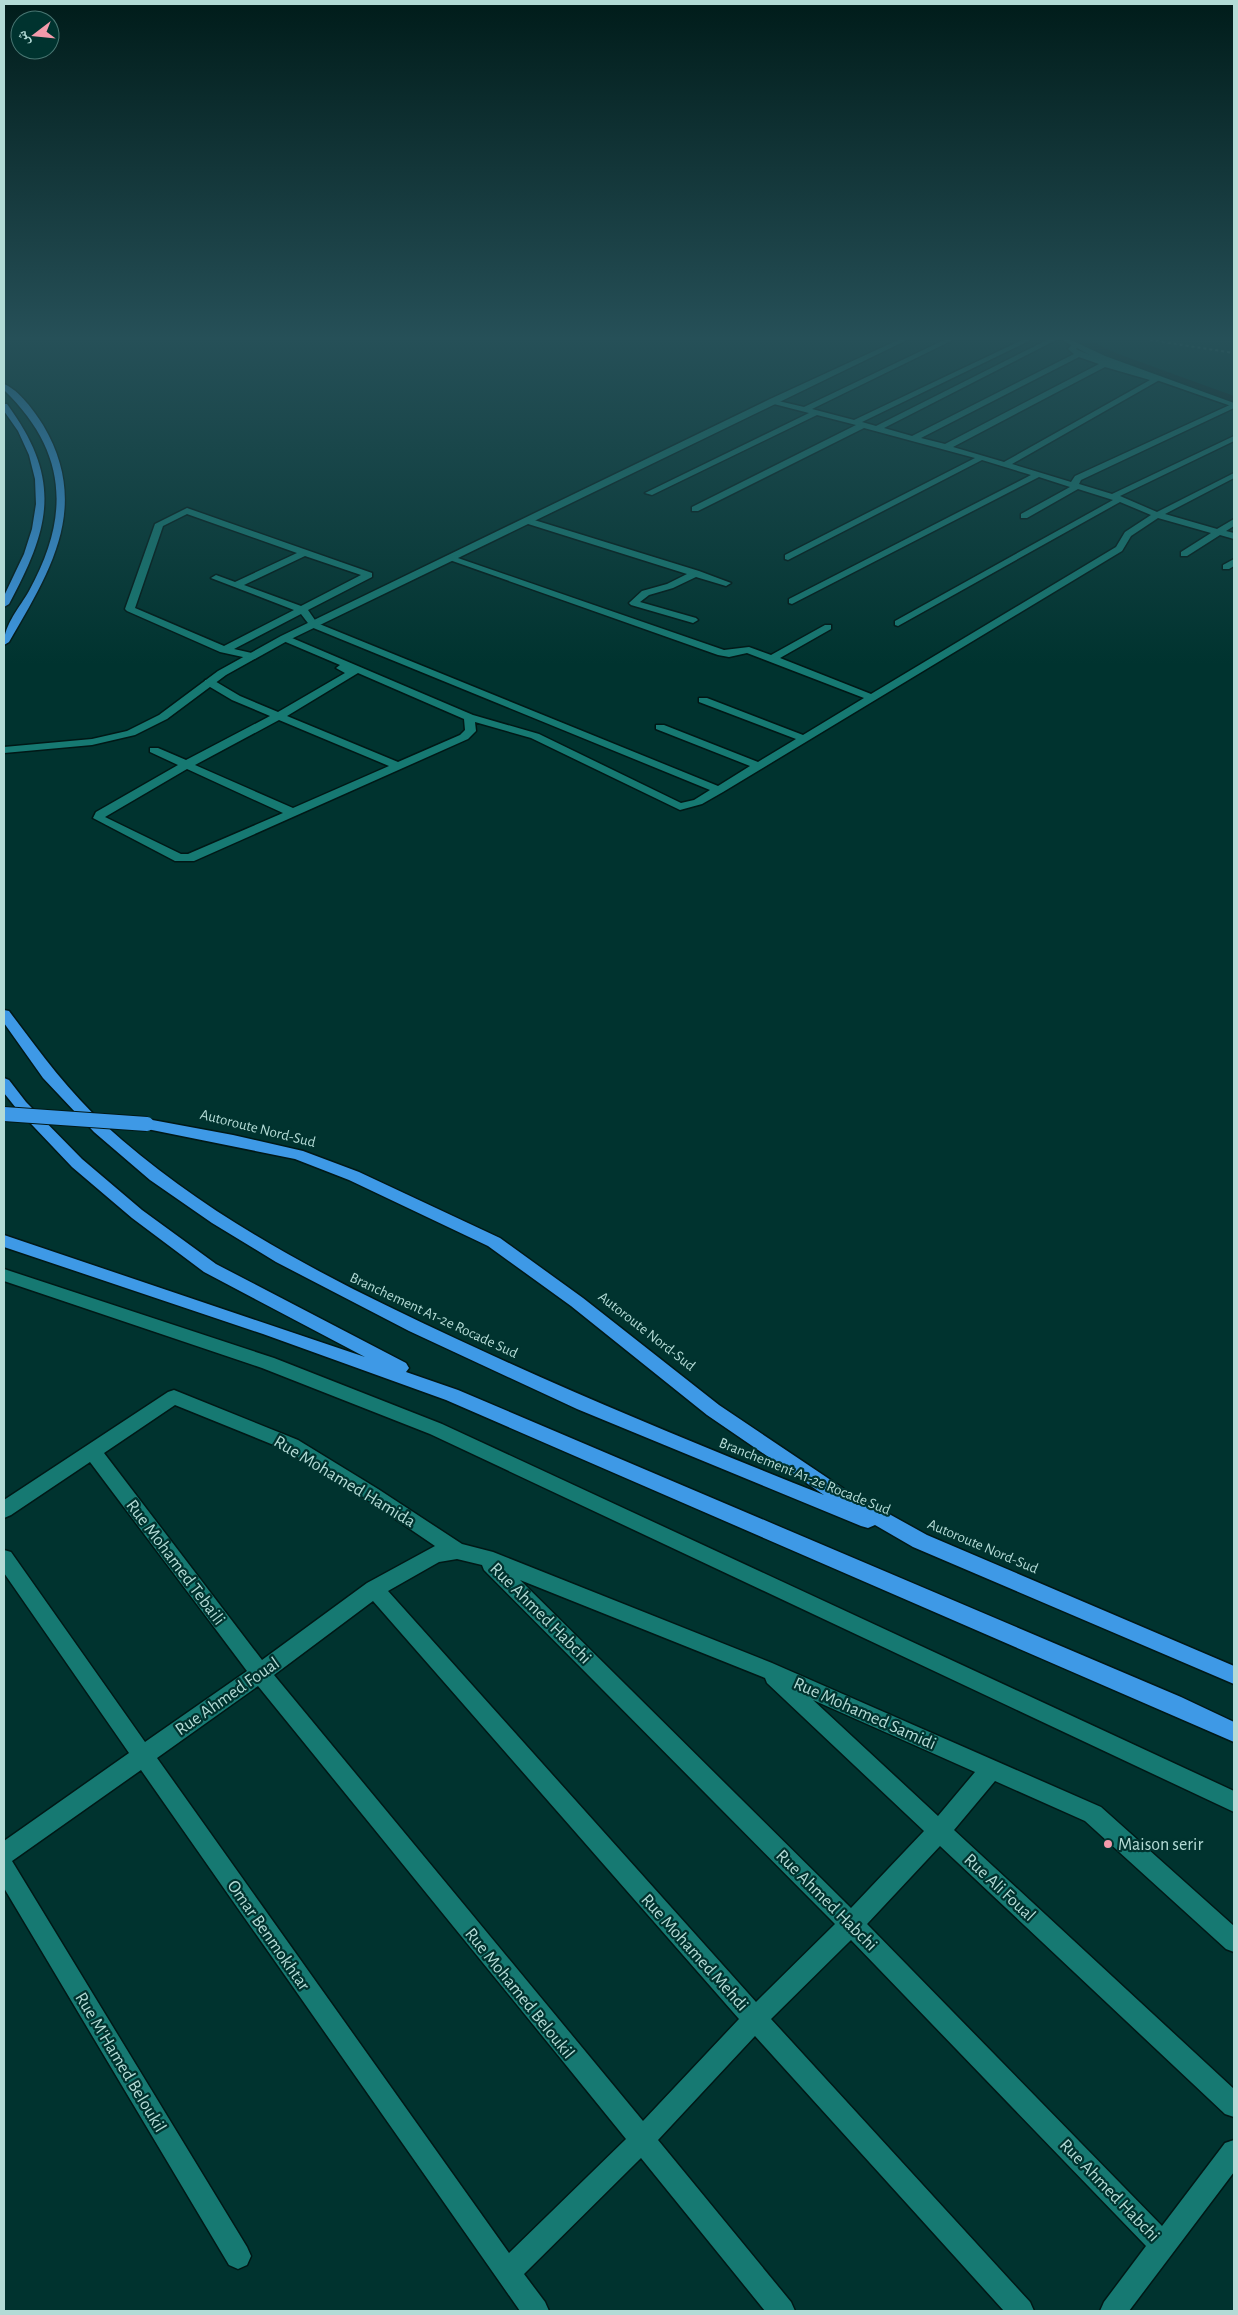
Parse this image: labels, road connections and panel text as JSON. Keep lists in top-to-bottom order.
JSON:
{
  "streets": {
    "highway": ["Autoroute Nord-Sud", "Branchement A1-2e Rocade Sud"],
    "street": [
      "Rue Mohamed Hamida",
      "Rue Mohamed Tebaili",
      "Rue Ahmed Habchi",
      "Rue Ahmed Foual",
      "Rue Mohamed Samidi",
      "Rue Ali Foual",
      "Omar Benmokhtar",
      "Rue Mohamed Mehdi",
      "Rue Mohamed Beloukil",
      "Rue M'Hamed Beloukil"
    ]
  },
  "crossings": [
    ["Autoroute Nord-Sud", "Branchement A1-2e Rocade Sud"],
    ["Rue Mohamed Hamida", "Rue Mohamed Tebaili"],
    ["Rue Mohamed Hamida", "Rue Ahmed Foual"],
    ["Rue Mohamed Hamida", "Rue Mohamed Samidi"],
    ["Rue Mohamed Tebaili", "Rue Ahmed Foual"],
    ["Rue Mohamed Tebaili", "Rue Mohamed Beloukil"],
    ["Rue Ahmed Habchi", "Rue Mohamed Samidi"],
    ["Rue Ahmed Foual", "Rue Mohamed Samidi"],
    ["Rue Ahmed Foual", "Omar Benmokhtar"],
    ["Rue Ahmed Foual", "Rue Mohamed Mehdi"],
    ["Rue Ahmed Foual", "Rue Mohamed Beloukil"],
    ["Rue Mohamed Samidi", "Rue Ali Foual"]
  ],
  "places": ["Maison serir"],
  "north": "left"
}
